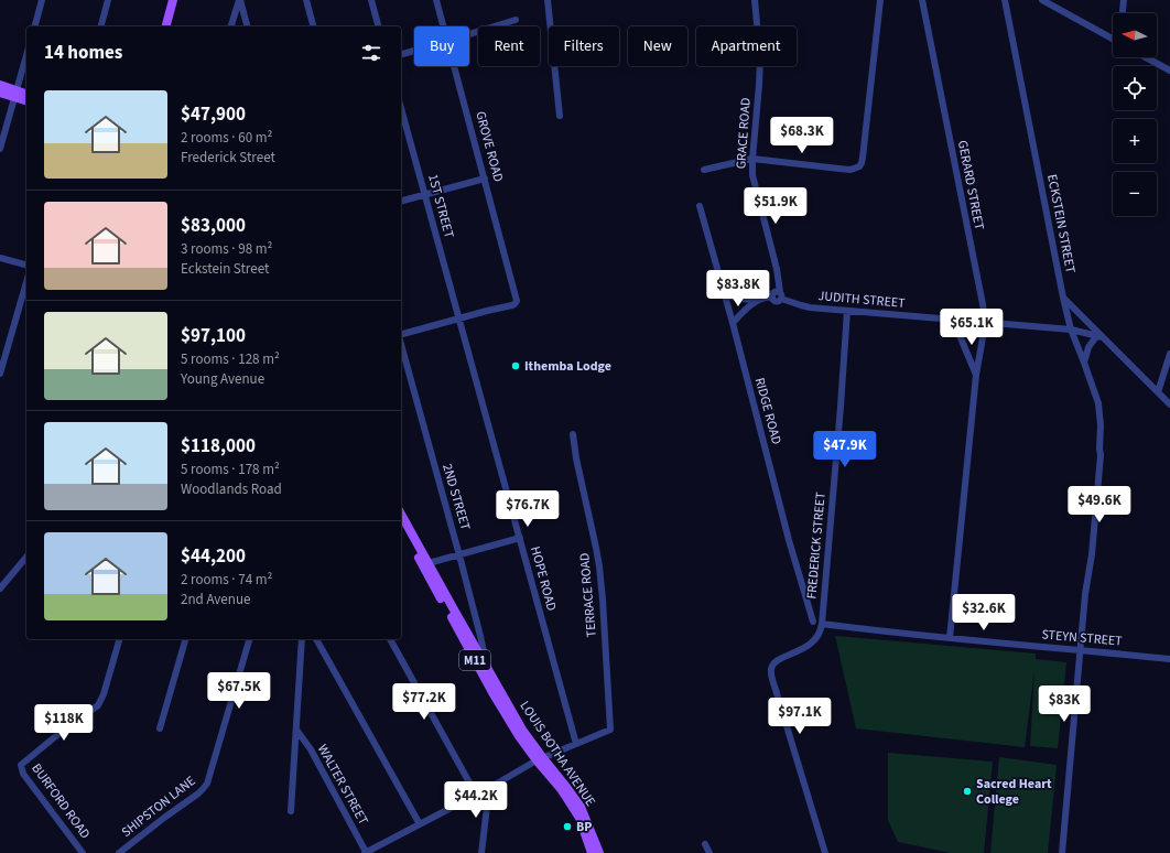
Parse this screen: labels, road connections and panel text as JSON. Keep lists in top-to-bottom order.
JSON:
{
  "streets": {
    "main road": ["M11", "LOUIS BOTHA AVENUE"],
    "street": [
      "GRACE ROAD",
      "GROVE ROAD",
      "GERARD STREET",
      "1ST STREET",
      "ECKSTEIN STREET",
      "JUDITH STREET",
      "RIDGE ROAD",
      "2ND STREET",
      "FREDERICK STREET",
      "HOPE ROAD",
      "TERRACE ROAD",
      "STEYN STREET",
      "WALTER STREET",
      "BURFORD ROAD",
      "SHIPSTON LANE"
    ]
  },
  "crossings": [
    ["GRACE ROAD", "JUDITH STREET"],
    ["GROVE ROAD", "1ST STREET"],
    ["GROVE ROAD", "HOPE ROAD"],
    ["GERARD STREET", "JUDITH STREET"],
    ["GERARD STREET", "STEYN STREET"],
    ["1ST STREET", "HOPE ROAD"],
    ["ECKSTEIN STREET", "JUDITH STREET"],
    ["ECKSTEIN STREET", "STEYN STREET"],
    ["JUDITH STREET", "FREDERICK STREET"],
    ["2ND STREET", "LOUIS BOTHA AVENUE"],
    ["FREDERICK STREET", "STEYN STREET"],
    ["HOPE ROAD", "TERRACE ROAD"]
  ],
  "places": ["Ithemba Lodge", "Sacred Heart College", "BP"],
  "north": "left",
  "page": {
    "map_buttons": ["+", "−"],
    "chip": [
      "Buy",
      "Rent",
      "Filters",
      "New",
      "Apartment"
    ],
    "heading": "14 homes",
    "list": [
      {
        "name": "$47,900",
        "note": "2 rooms · 60 m² · Frederick Street"
      },
      {
        "name": "$83,000",
        "note": "3 rooms · 98 m² · Eckstein Street"
      },
      {
        "name": "$97,100",
        "note": "5 rooms · 128 m² · Young Avenue"
      },
      {
        "name": "$118,000",
        "note": "5 rooms · 178 m² · Woodlands Road"
      },
      {
        "name": "$44,200",
        "note": "2 rooms · 74 m² · 2nd Avenue"
      }
    ],
    "price": [
      "$68.3K",
      "$51.9K",
      "$83.8K",
      "$65.1K",
      "$47.9K",
      "$49.6K",
      "$76.7K",
      "$32.6K",
      "$67.5K",
      "$77.2K",
      "$83K",
      "$97.1K",
      "$118K",
      "$44.2K"
    ]
  }
}
